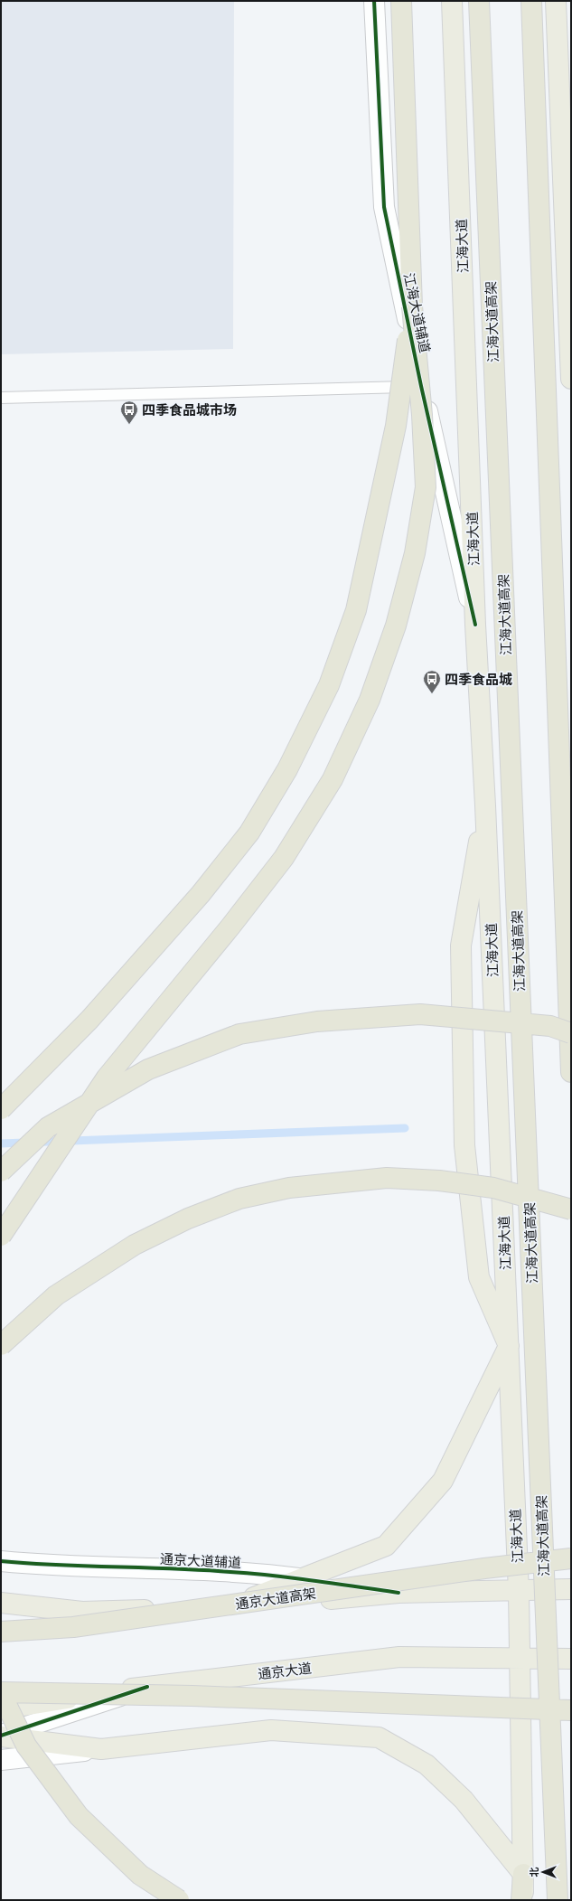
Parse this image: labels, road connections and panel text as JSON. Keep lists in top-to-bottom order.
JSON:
{
  "streets": {
    "highway": ["江海大道高架", "通京大道高架"],
    "main road": ["江海大道", "通京大道"],
    "street": ["江海大道辅道", "通京大道辅道"]
  },
  "crossings": [
    ["江海大道", "江海大道辅道"],
    ["江海大道", "通京大道"]
  ],
  "places": {
    "bus stop": ["四季食品城市场", "四季食品城"]
  },
  "north": "left"
}
